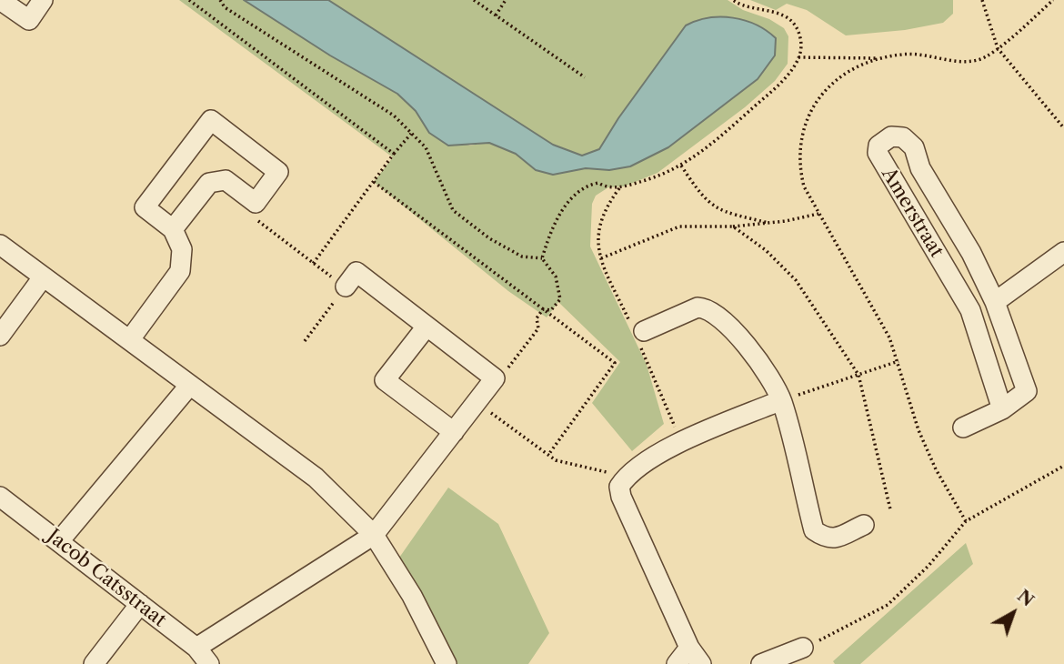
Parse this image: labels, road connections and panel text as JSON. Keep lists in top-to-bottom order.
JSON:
{
  "streets": {
    "street": ["Amerstraat", "Jacob Catsstraat"]
  },
  "north": "top right"
}
